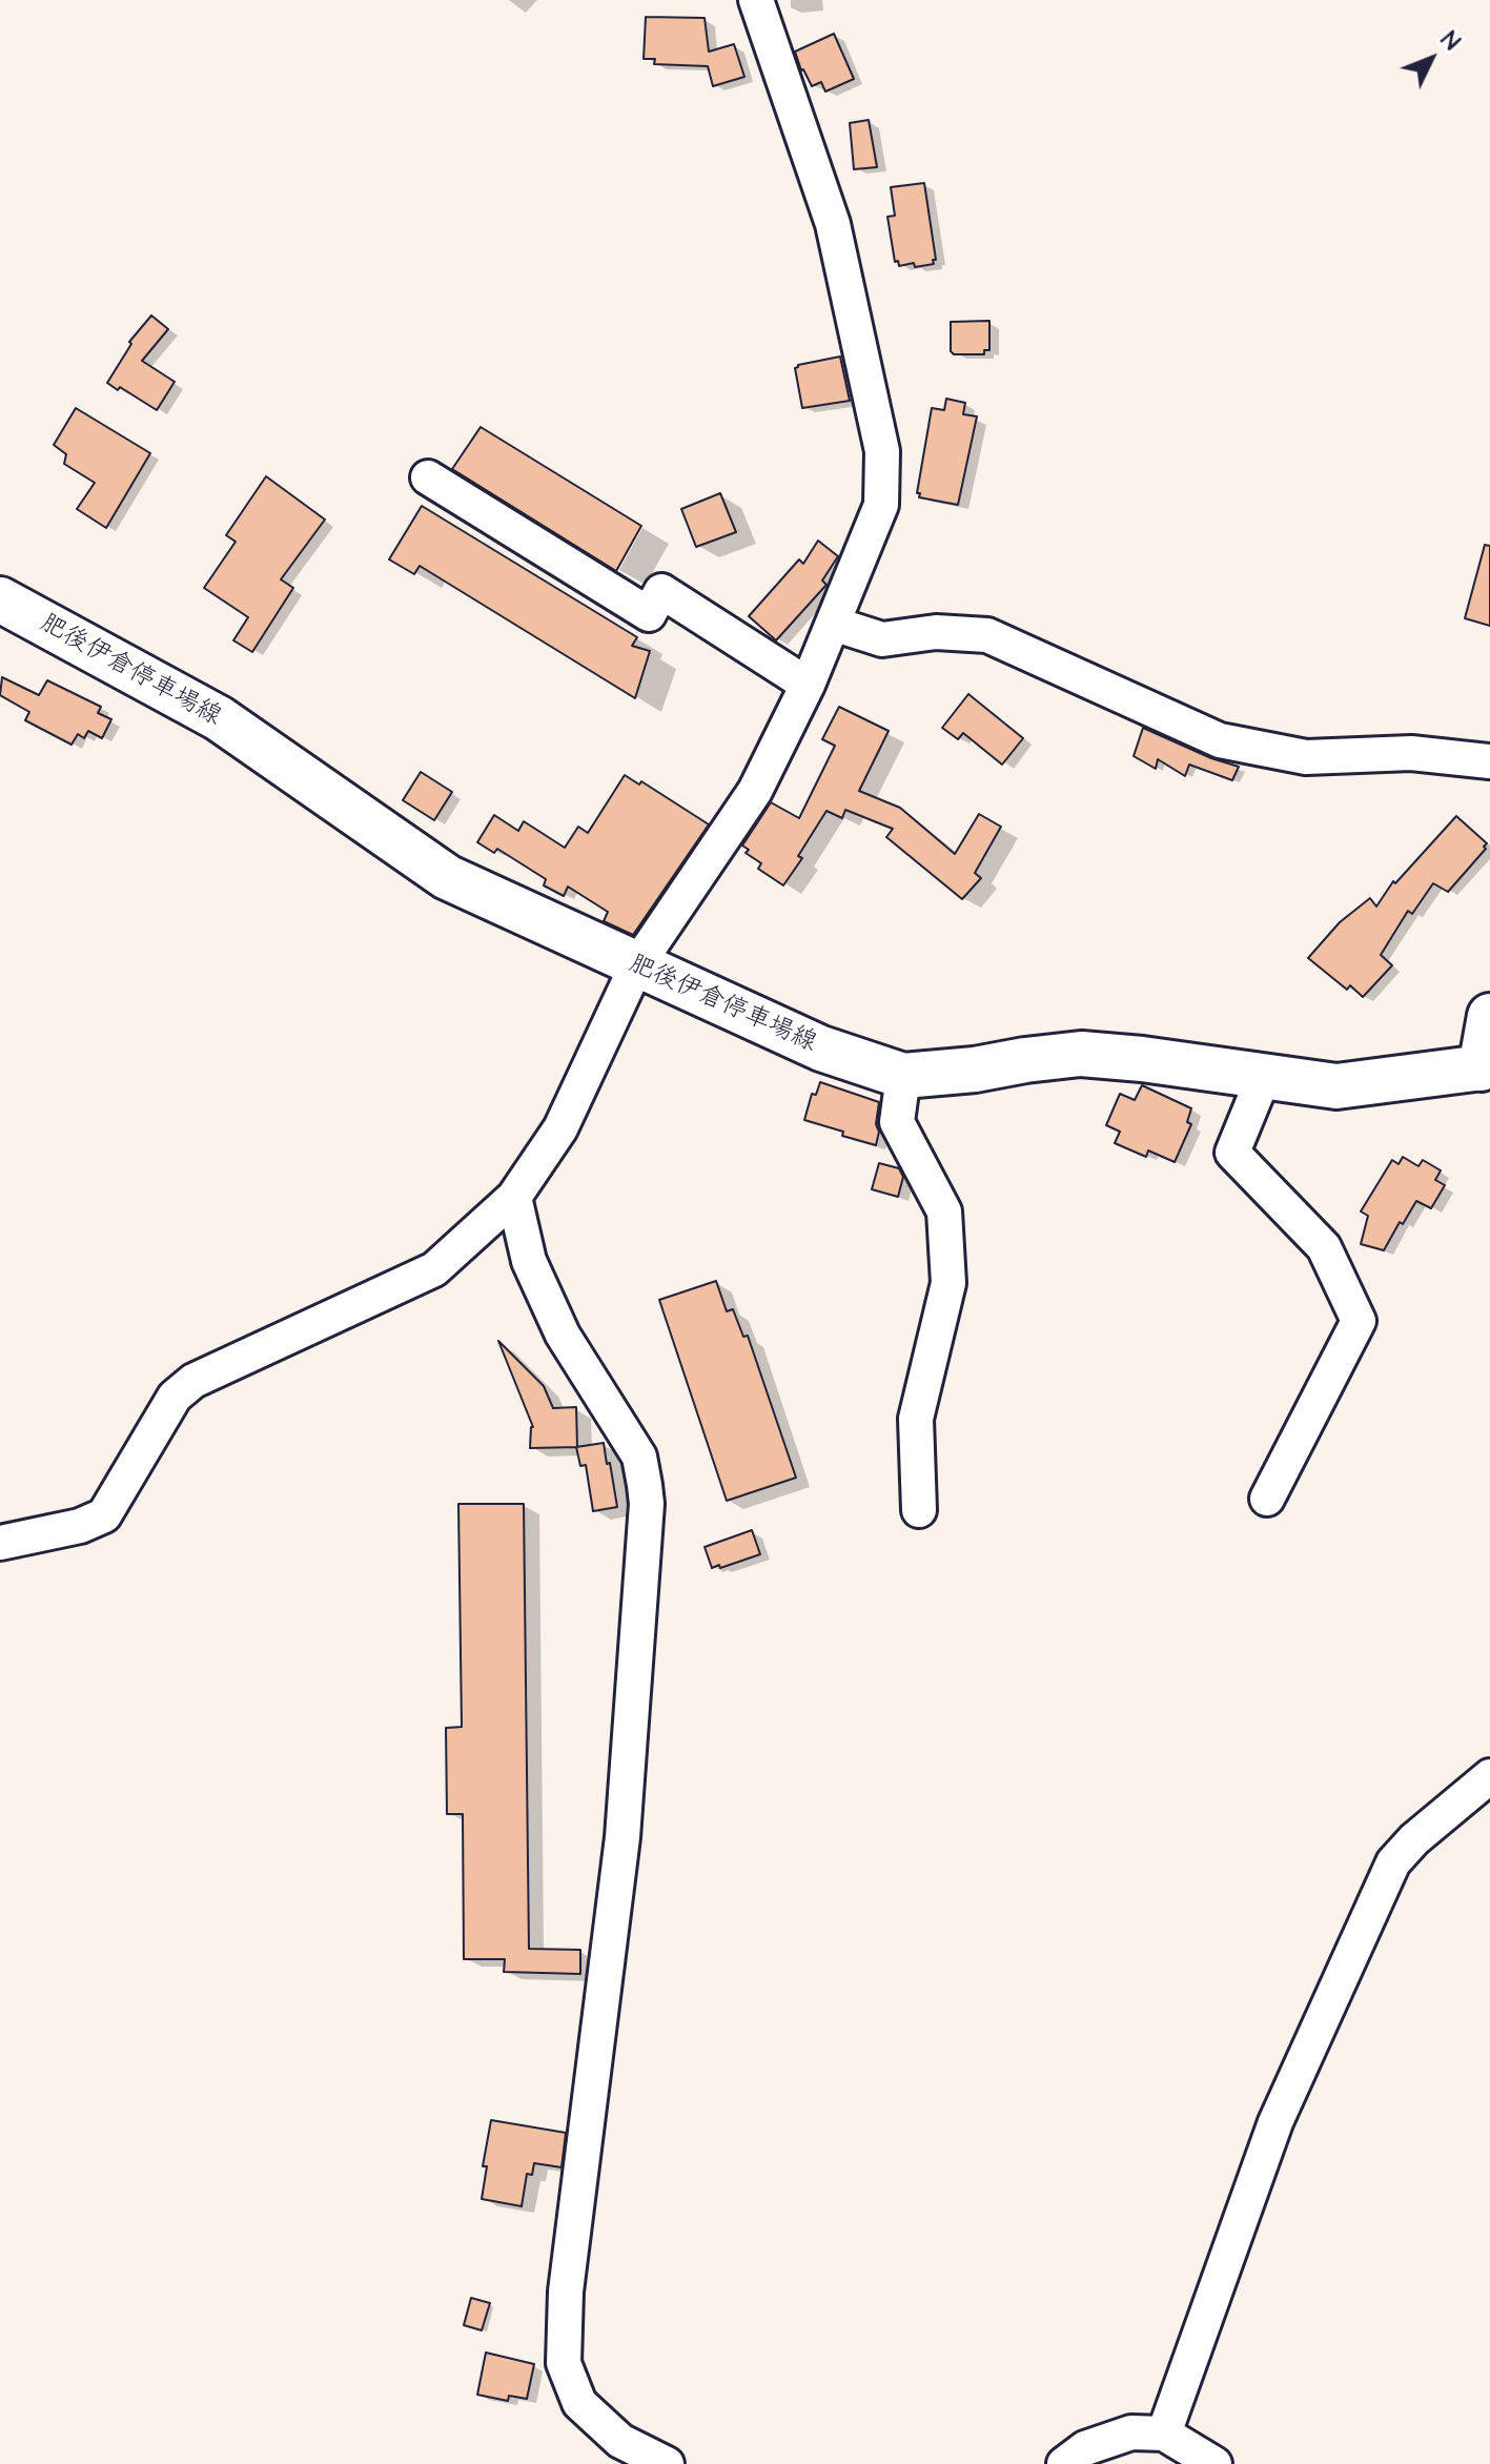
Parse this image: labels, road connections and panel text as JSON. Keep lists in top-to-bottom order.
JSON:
{
  "streets": {
    "main road": ["肥後伊倉停車場線"]
  },
  "north": "top right"
}
